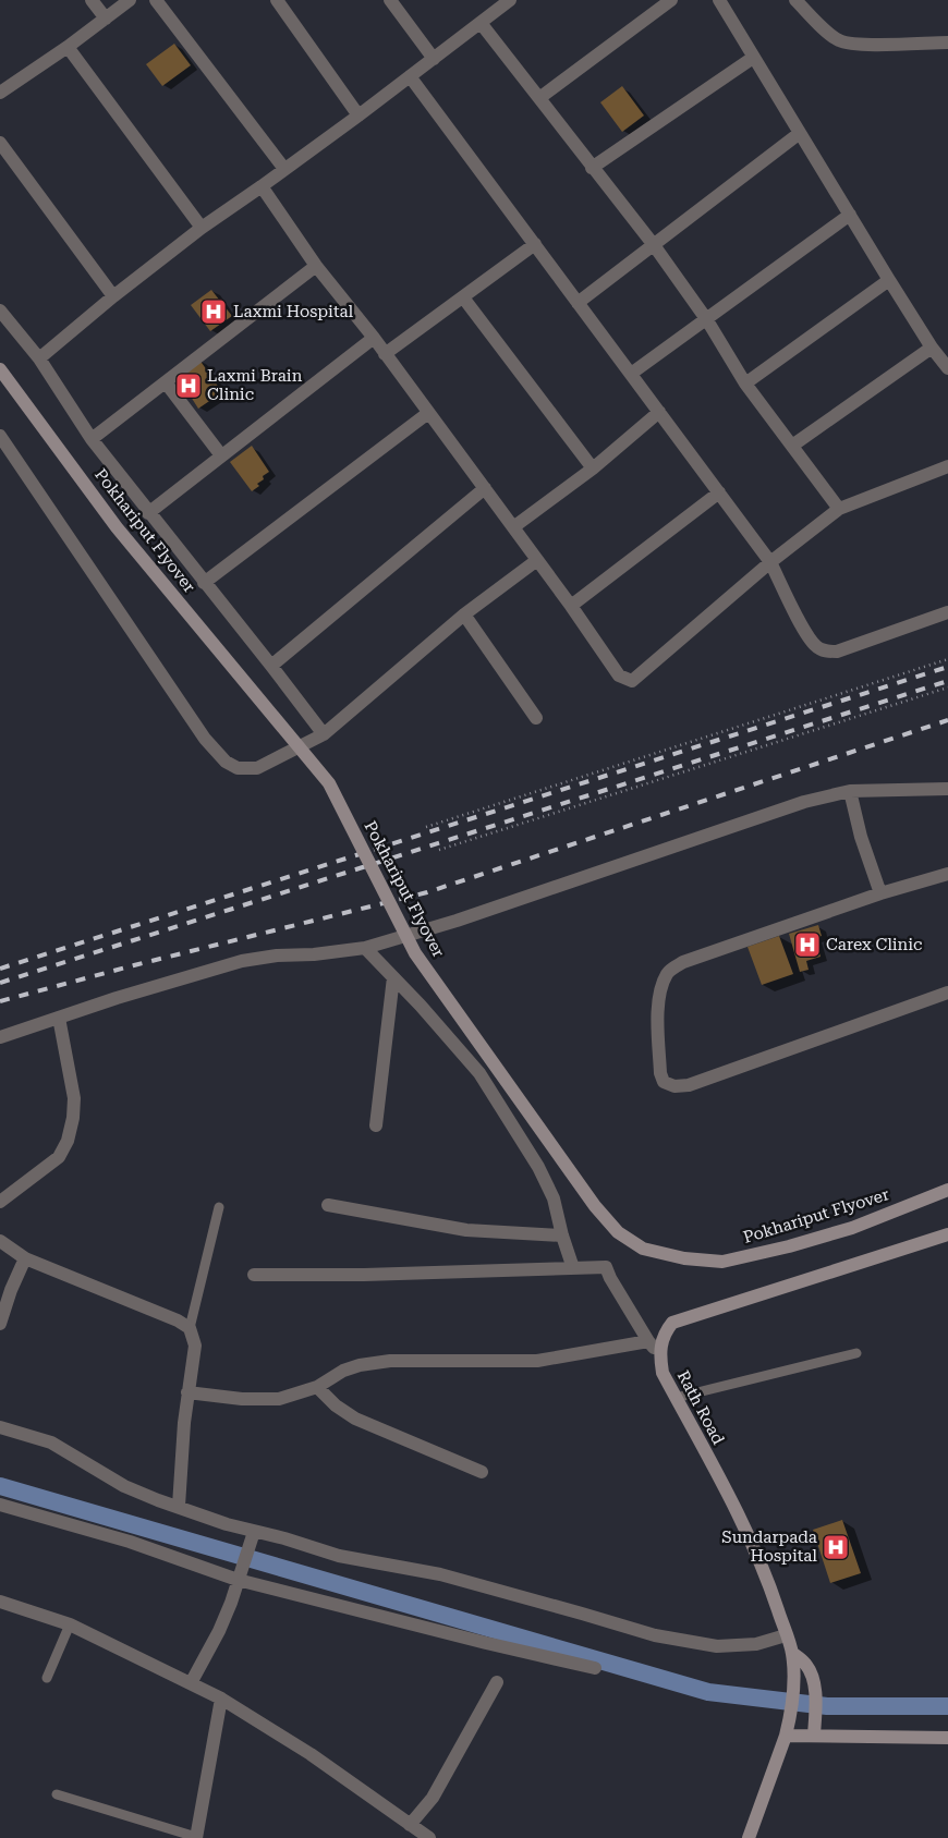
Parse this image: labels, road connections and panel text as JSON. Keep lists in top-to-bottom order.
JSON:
{
  "streets": {
    "main road": ["Pokhariput Flyover", "Rath Road"]
  },
  "places": {
    "hospital": [
      "Laxmi Hospital",
      "Laxmi Brain Clinic",
      "Carex Clinic",
      "Sundarpada Hospital"
    ]
  }
}
